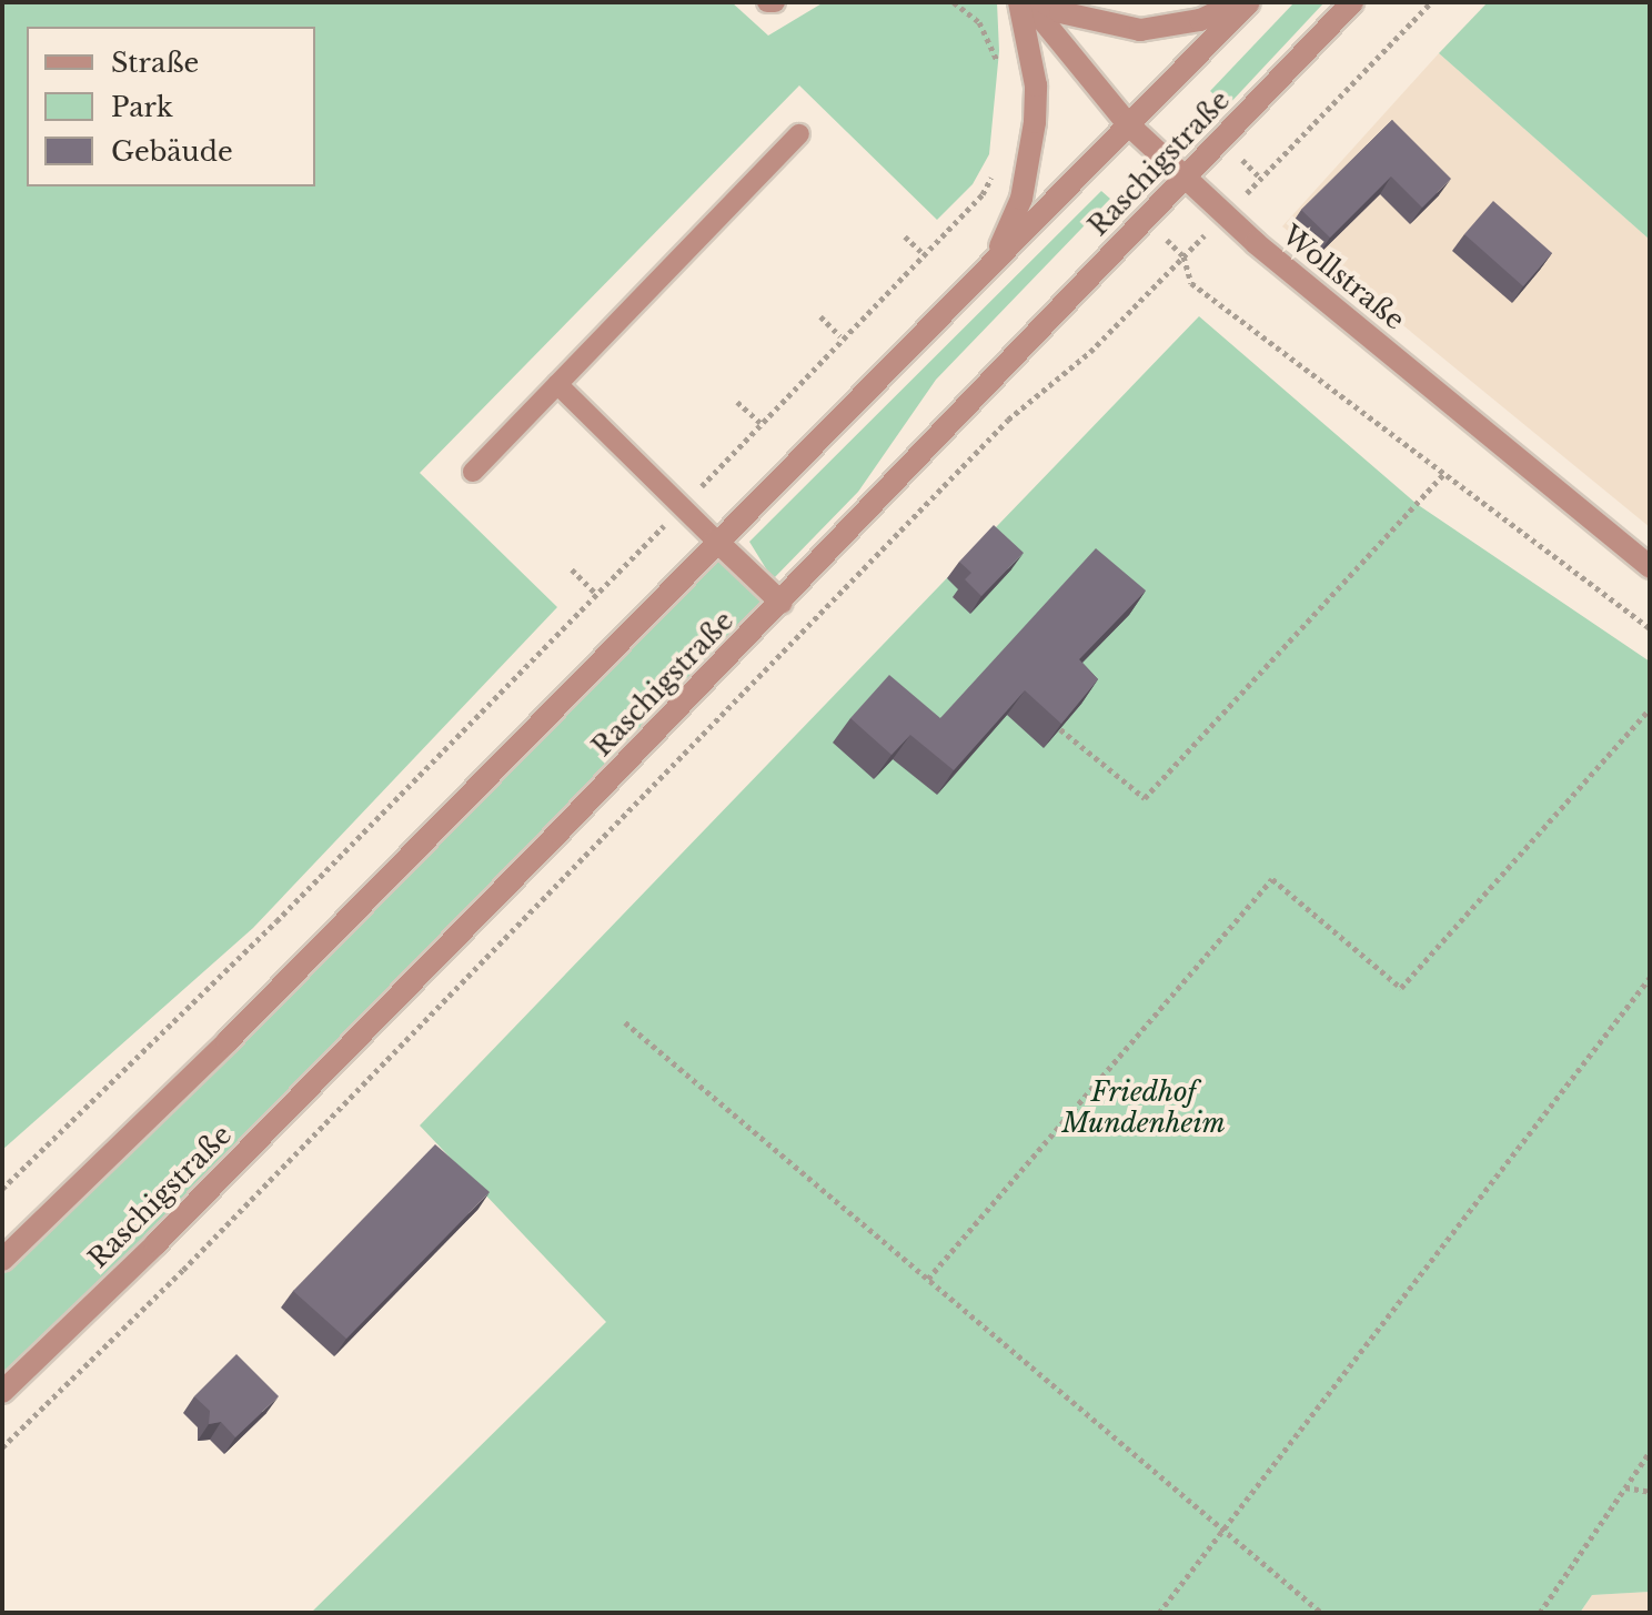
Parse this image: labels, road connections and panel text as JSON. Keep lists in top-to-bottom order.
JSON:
{
  "streets": {
    "street": ["Raschigstraße", "Wollstraße"]
  },
  "crossings": [
    ["Raschigstraße", "Wollstraße"]
  ],
  "parks": ["Friedhof Mundenheim"],
  "legend": ["Straße", "Park", "Gebäude"]
}
